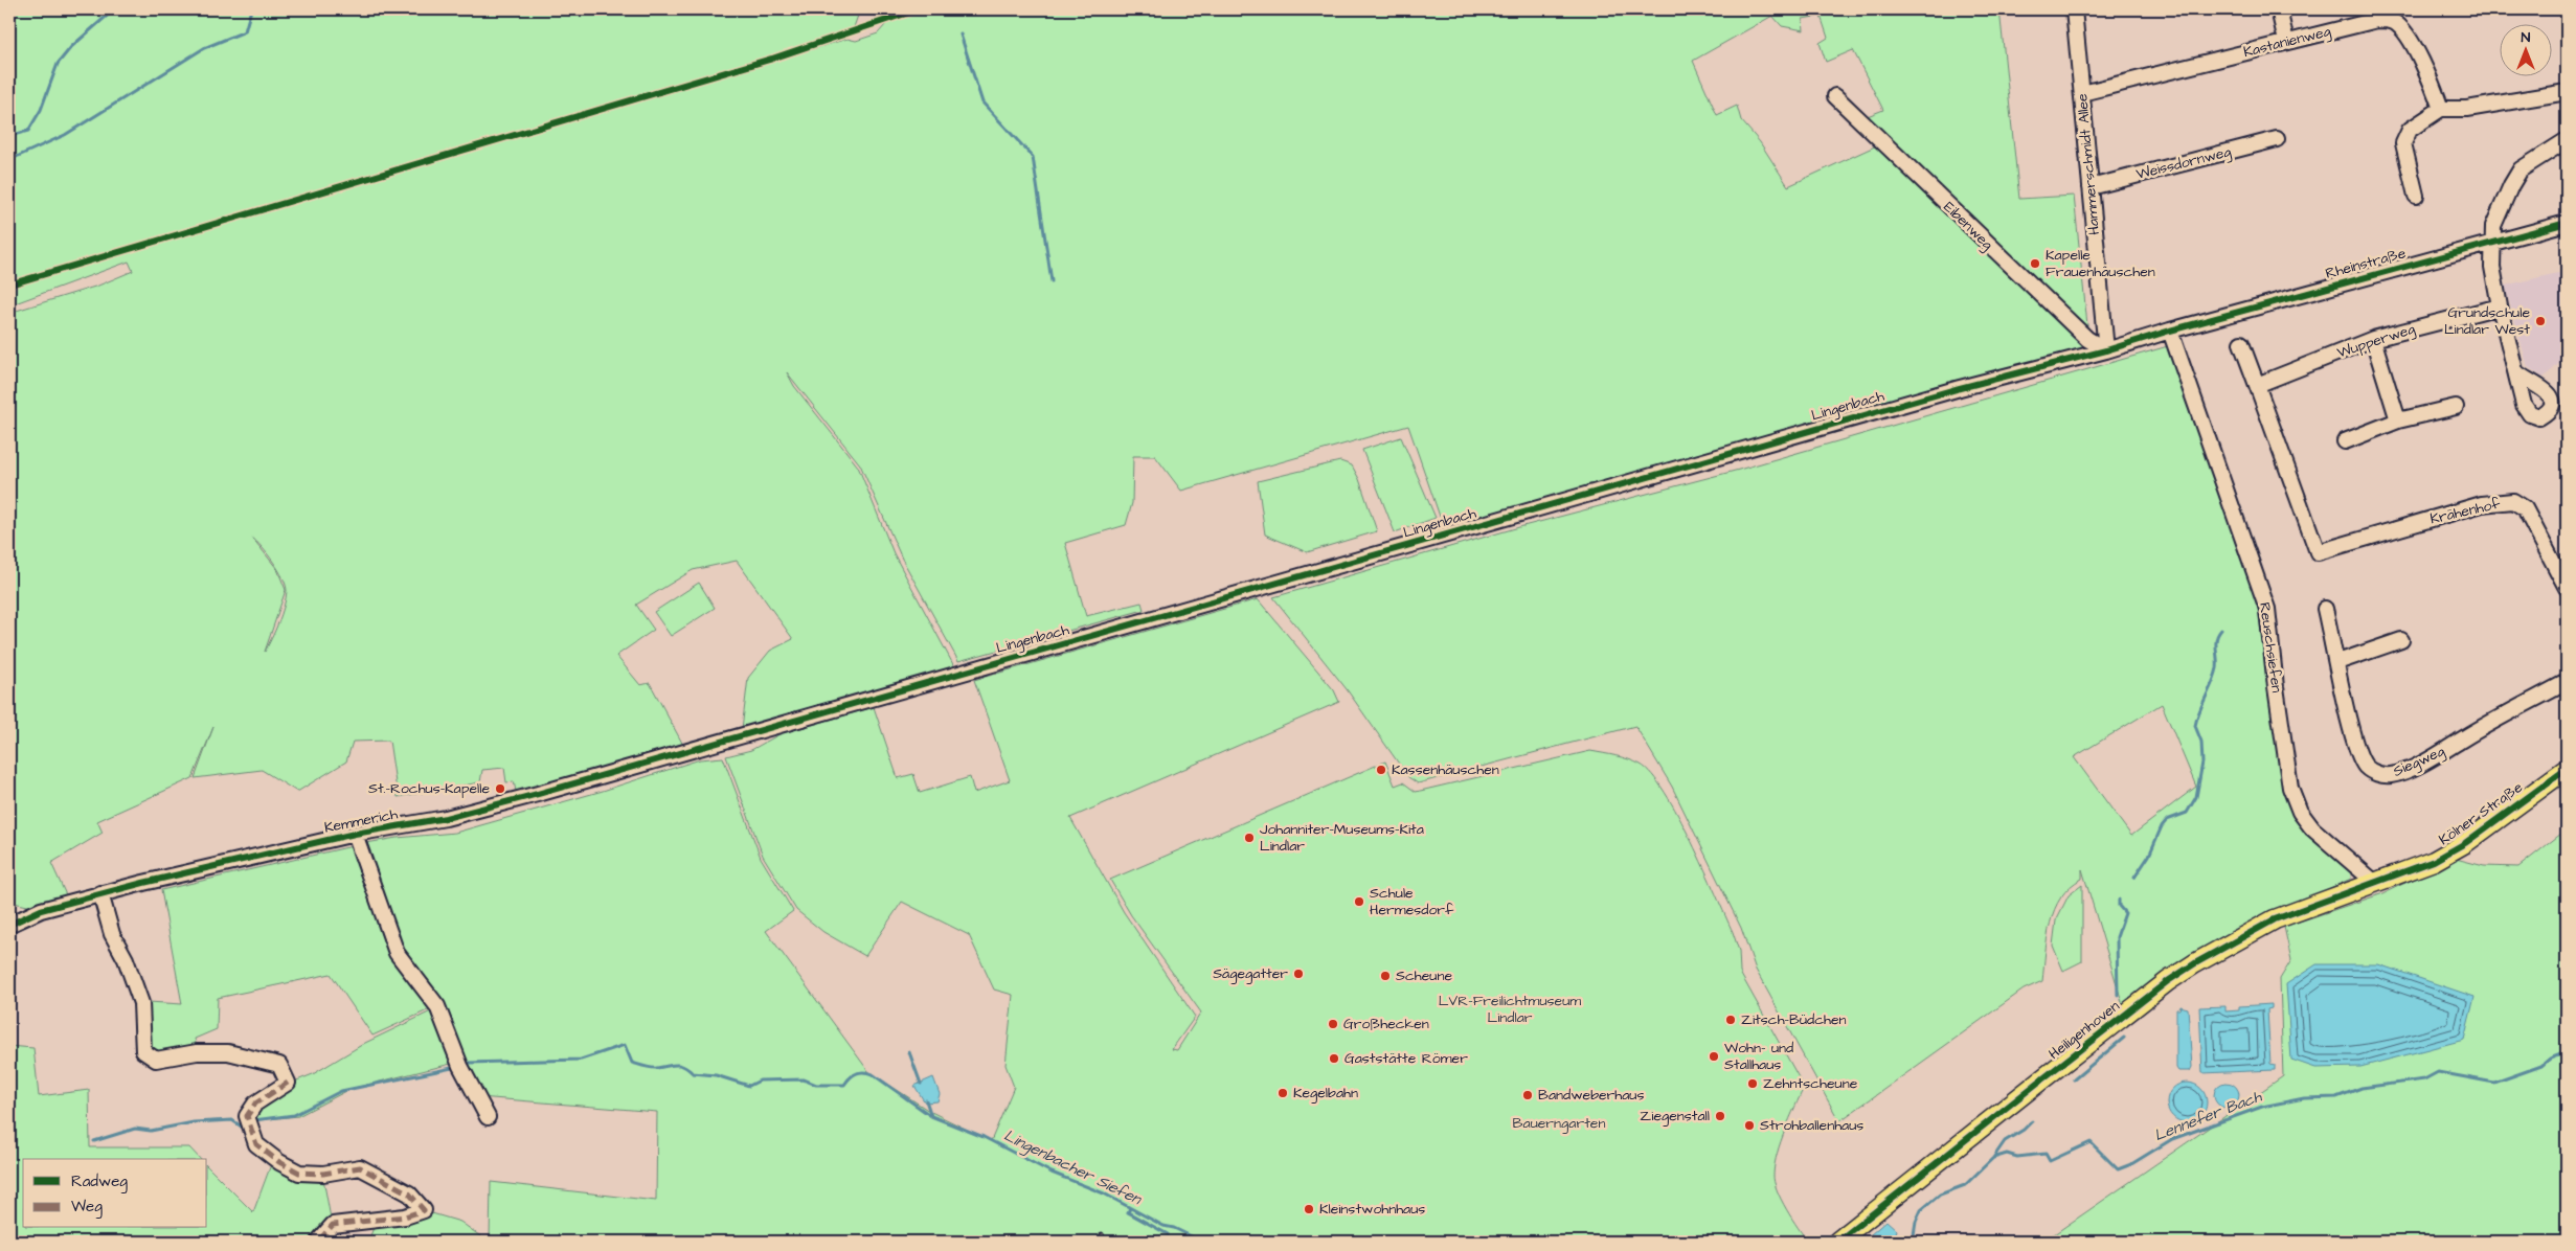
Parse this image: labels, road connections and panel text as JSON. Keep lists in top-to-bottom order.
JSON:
{
  "streets": {
    "main road": ["Kölner Straße", "Heiligenhoven"],
    "street": [
      "Kastanienweg",
      "Weissdornweg",
      "Hammerschmidt Allee",
      "Eibenweg",
      "Rheinstraße",
      "Wupperweg",
      "Lingenbach",
      "Krähenhof",
      "Reuschsiefen",
      "Siegweg",
      "Kemmerich"
    ]
  },
  "crossings": [
    ["Kastanienweg", "Hammerschmidt Allee"],
    ["Weissdornweg", "Hammerschmidt Allee"],
    ["Hammerschmidt Allee", "Eibenweg"],
    ["Hammerschmidt Allee", "Lingenbach"],
    ["Eibenweg", "Lingenbach"],
    ["Rheinstraße", "Lingenbach"],
    ["Rheinstraße", "Reuschsiefen"],
    ["Wupperweg", "Krähenhof"],
    ["Lingenbach", "Reuschsiefen"],
    ["Lingenbach", "Kemmerich"],
    ["Reuschsiefen", "Kölner Straße"],
    ["Reuschsiefen", "Heiligenhoven"],
    ["Kölner Straße", "Heiligenhoven"]
  ],
  "water": ["Lennefer Bach", "Lingenbacher Siefen"],
  "parks": ["LVR-Freilichtmuseum Lindlar", "Bauerngarten"],
  "places": [
    "Kapelle Frauenhäuschen",
    "Grundschule Lindlar West",
    "Kassenhäuschen",
    "St.-Rochus-Kapelle",
    "Johanniter-Museums-Kita Lindlar",
    "Schule Hermesdorf",
    "Sägegatter",
    "Scheune",
    "Zitsch-Büdchen",
    "Großhecken",
    "Wohn- und Stallhaus",
    "Gaststätte Römer",
    "Zehntscheune",
    "Kegelbahn",
    "Bandweberhaus",
    "Ziegenstall",
    "Strohballenhaus",
    "Kleinstwohnhaus"
  ],
  "legend": ["Radweg", "Weg"],
  "north": "top"
}
